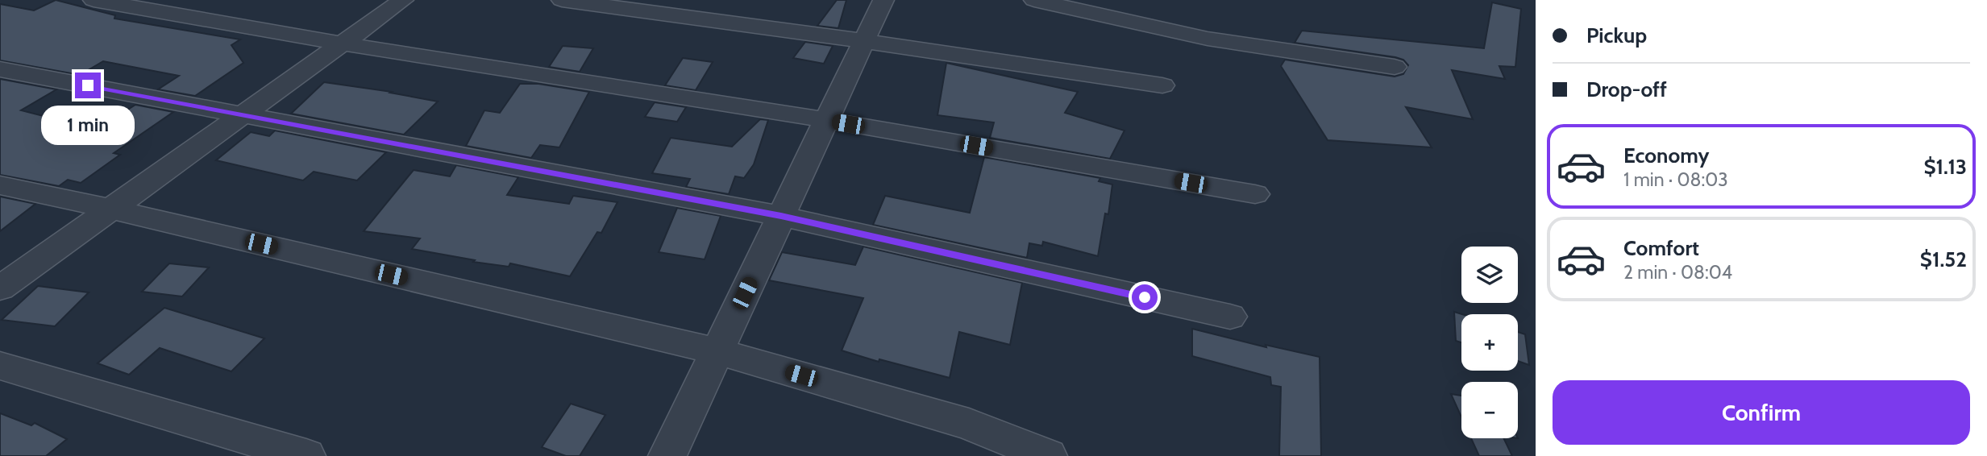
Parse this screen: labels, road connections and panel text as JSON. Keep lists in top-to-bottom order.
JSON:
{
  "page": {
    "banner": ["Pickup", "Drop-off"],
    "bubble": "1 min",
    "list": [
      {
        "name": "Economy",
        "note": "1 min · 08:03",
        "value": "$1.13"
      },
      {
        "name": "Comfort",
        "note": "2 min · 08:04",
        "value": "$1.52"
      }
    ],
    "map_buttons": ["+", "−"],
    "buttons": "Confirm"
  }
}
